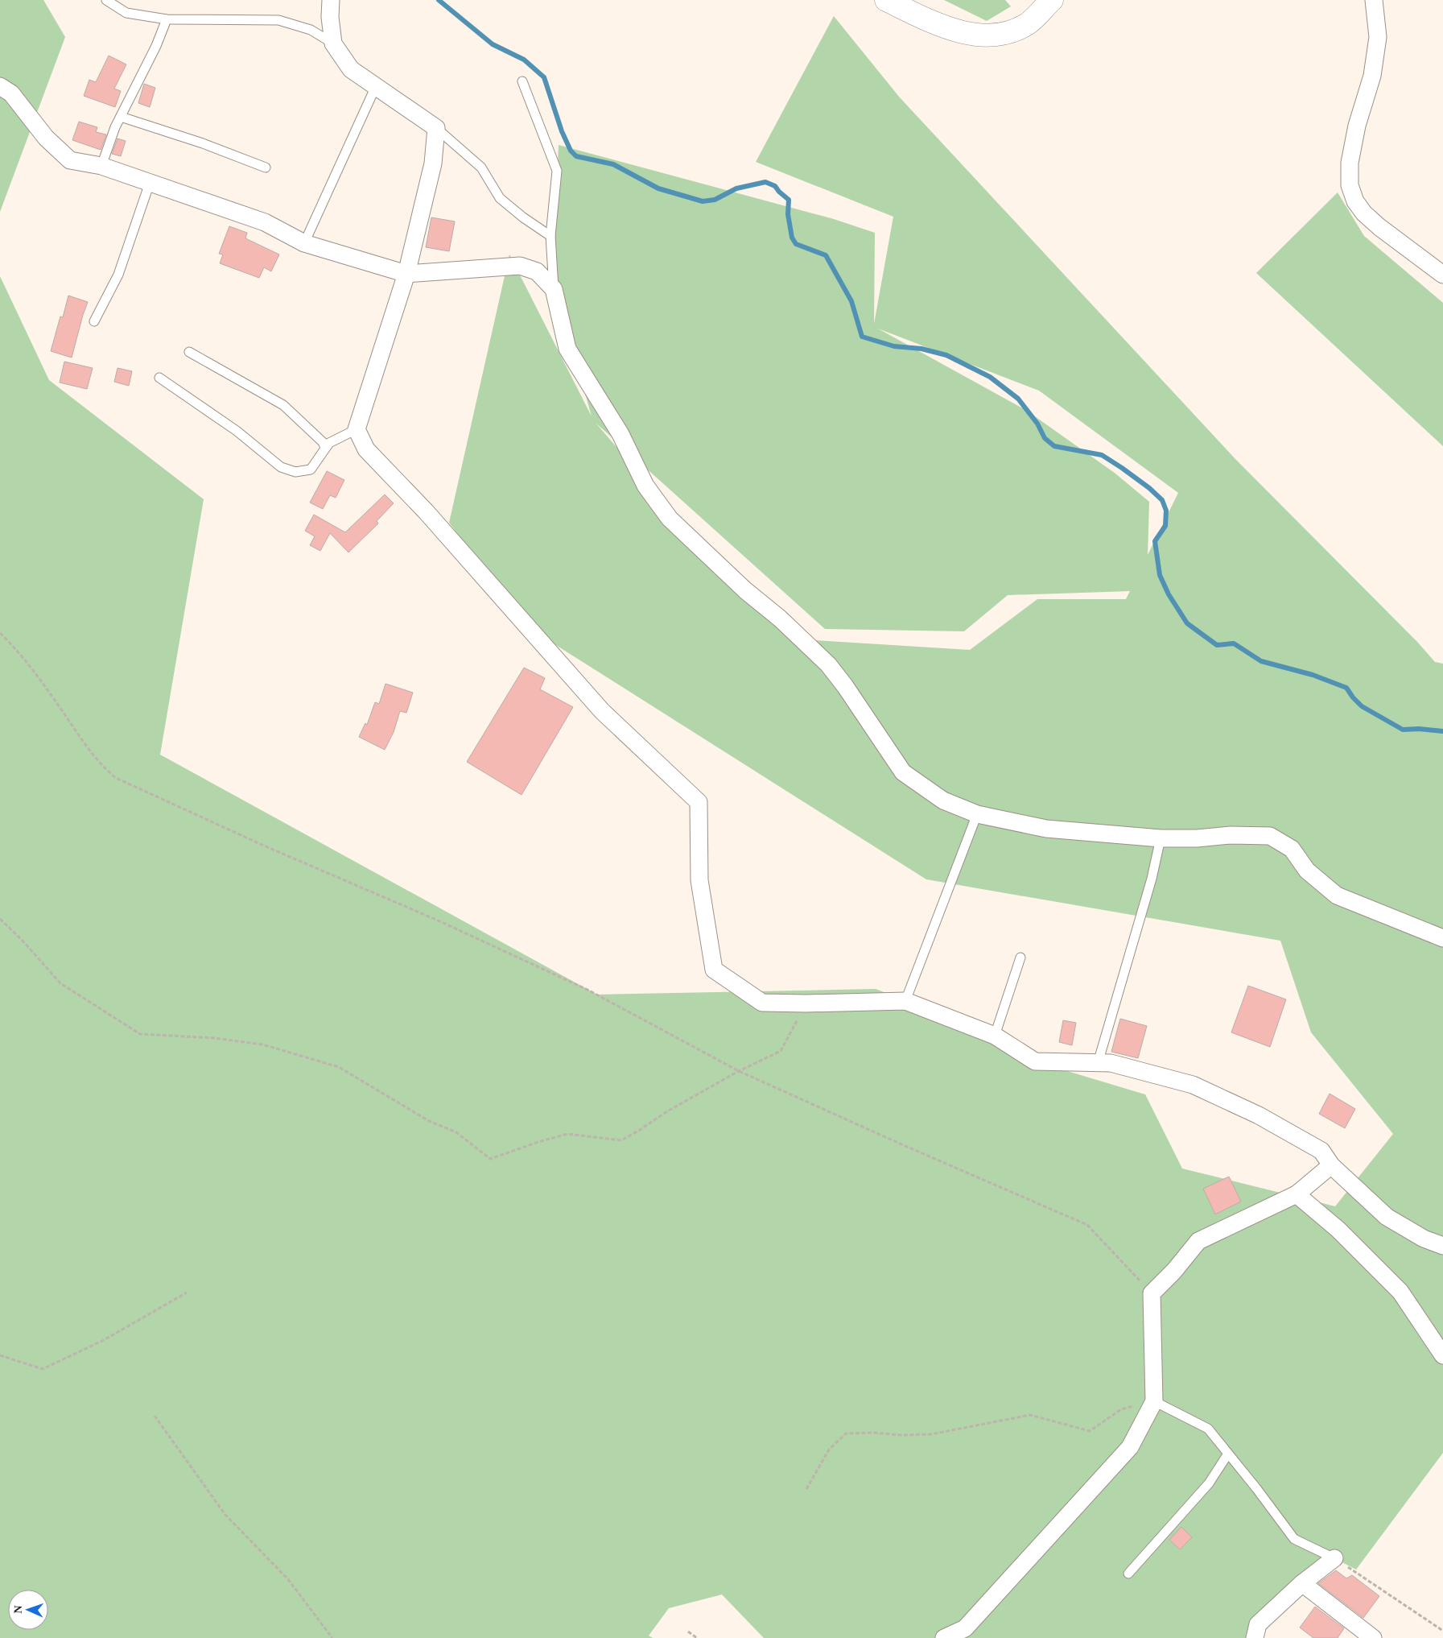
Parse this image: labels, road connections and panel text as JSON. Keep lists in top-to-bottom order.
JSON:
{
  "north": "left"
}
